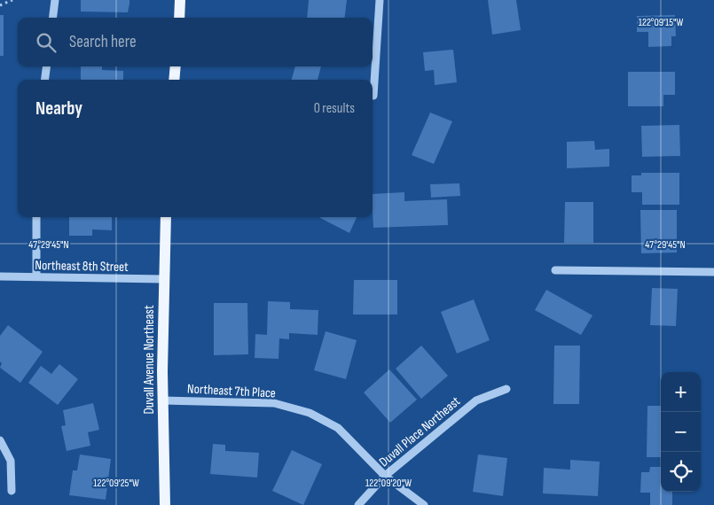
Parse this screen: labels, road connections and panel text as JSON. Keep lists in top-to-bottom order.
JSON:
{
  "streets": {
    "main road": ["Duvall Avenue Northeast"],
    "street": ["Northeast 8th Street", "Northeast 7th Place", "Duvall Place Northeast"]
  },
  "crossings": [
    ["Northeast 8th Street", "Duvall Avenue Northeast"],
    ["Duvall Avenue Northeast", "Northeast 7th Place"],
    ["Northeast 7th Place", "Duvall Place Northeast"]
  ],
  "page": {
    "search": "Search here",
    "heading": ["Nearby", "0 results"],
    "map_buttons": ["+", "−"]
  },
  "coordinates": [
    "122°09'15\"W",
    "47°29'45\"N",
    "122°09'25\"W",
    "122°09'20\"W"
  ]
}
